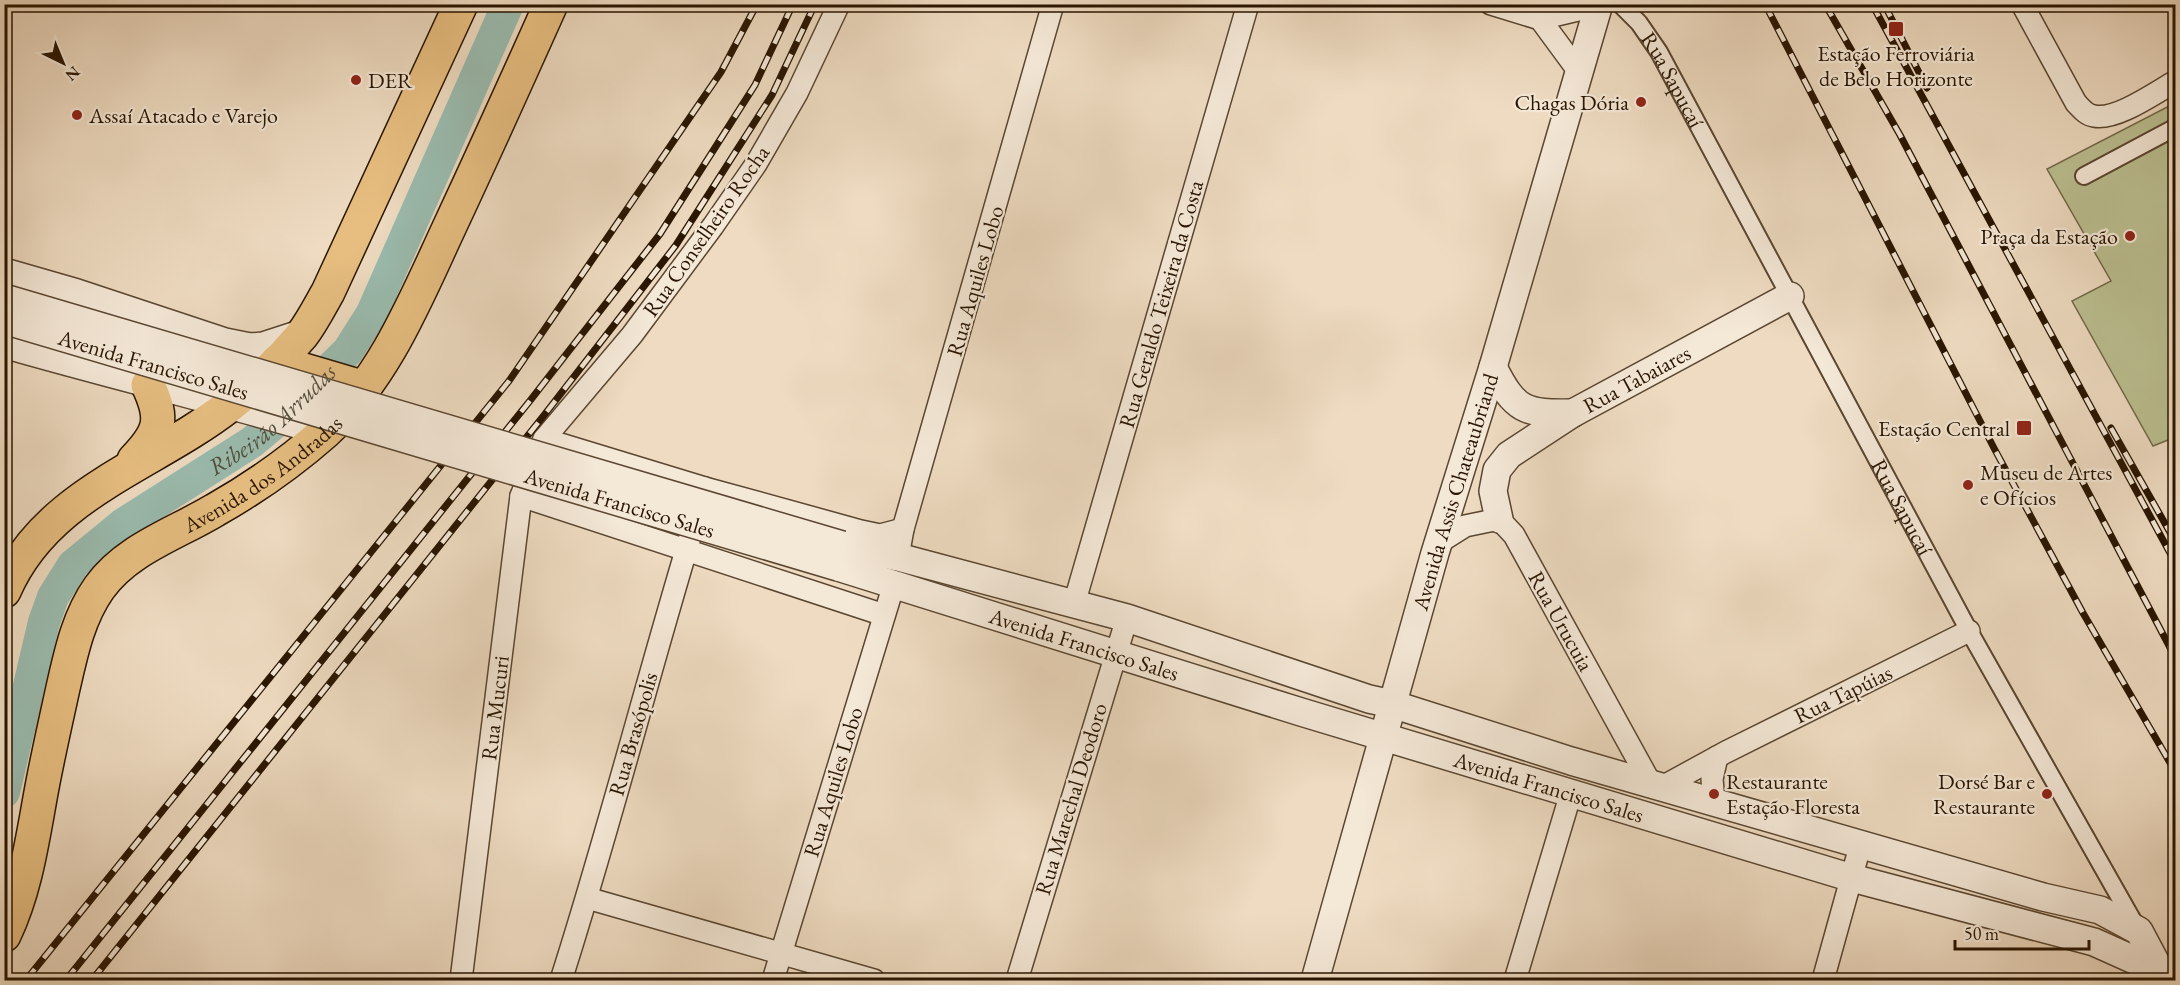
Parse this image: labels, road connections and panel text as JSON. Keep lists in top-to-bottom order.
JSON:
{
  "streets": {
    "main road": ["Avenida dos Andradas"],
    "street": [
      "Rua Sapucaí",
      "Rua Conselheiro Rocha",
      "Rua Aquiles Lobo",
      "Rua Geraldo Teixeira da Costa",
      "Avenida Francisco Sales",
      "Rua Tabaiares",
      "Avenida Assis Chateaubriand",
      "Rua Urucuia",
      "Rua Tapúias",
      "Rua Mucuri",
      "Rua Brasópolis",
      "Rua Marechal Deodoro"
    ]
  },
  "crossings": [
    ["Rua Sapucaí", "Avenida Francisco Sales"],
    ["Rua Sapucaí", "Rua Tabaiares"],
    ["Rua Sapucaí", "Rua Tapúias"],
    ["Rua Conselheiro Rocha", "Avenida Francisco Sales"],
    ["Rua Conselheiro Rocha", "Rua Mucuri"],
    ["Rua Aquiles Lobo", "Avenida Francisco Sales"],
    ["Rua Geraldo Teixeira da Costa", "Avenida Francisco Sales"],
    ["Avenida Francisco Sales", "Avenida dos Andradas"],
    ["Avenida Francisco Sales", "Avenida Assis Chateaubriand"],
    ["Avenida Francisco Sales", "Rua Urucuia"],
    ["Avenida Francisco Sales", "Rua Tapúias"],
    ["Avenida Francisco Sales", "Rua Mucuri"],
    ["Avenida Francisco Sales", "Rua Brasópolis"],
    ["Avenida Francisco Sales", "Rua Marechal Deodoro"],
    ["Rua Tabaiares", "Avenida Assis Chateaubriand"],
    ["Rua Urucuia", "Rua Tapúias"]
  ],
  "water": ["Ribeirão Arrudas"],
  "places": {
    "transit": ["Estação Ferroviária de Belo Horizonte", "Estação Central"],
    "other": [
      "DER",
      "Chagas Dória",
      "Assaí Atacado e Varejo",
      "Praça da Estação",
      "Museu de Artes e Ofícios",
      "Restaurante Estação Floresta",
      "Dorsé Bar e Restaurante"
    ]
  },
  "scale_bar": "50 m",
  "north": "bottom right"
}
